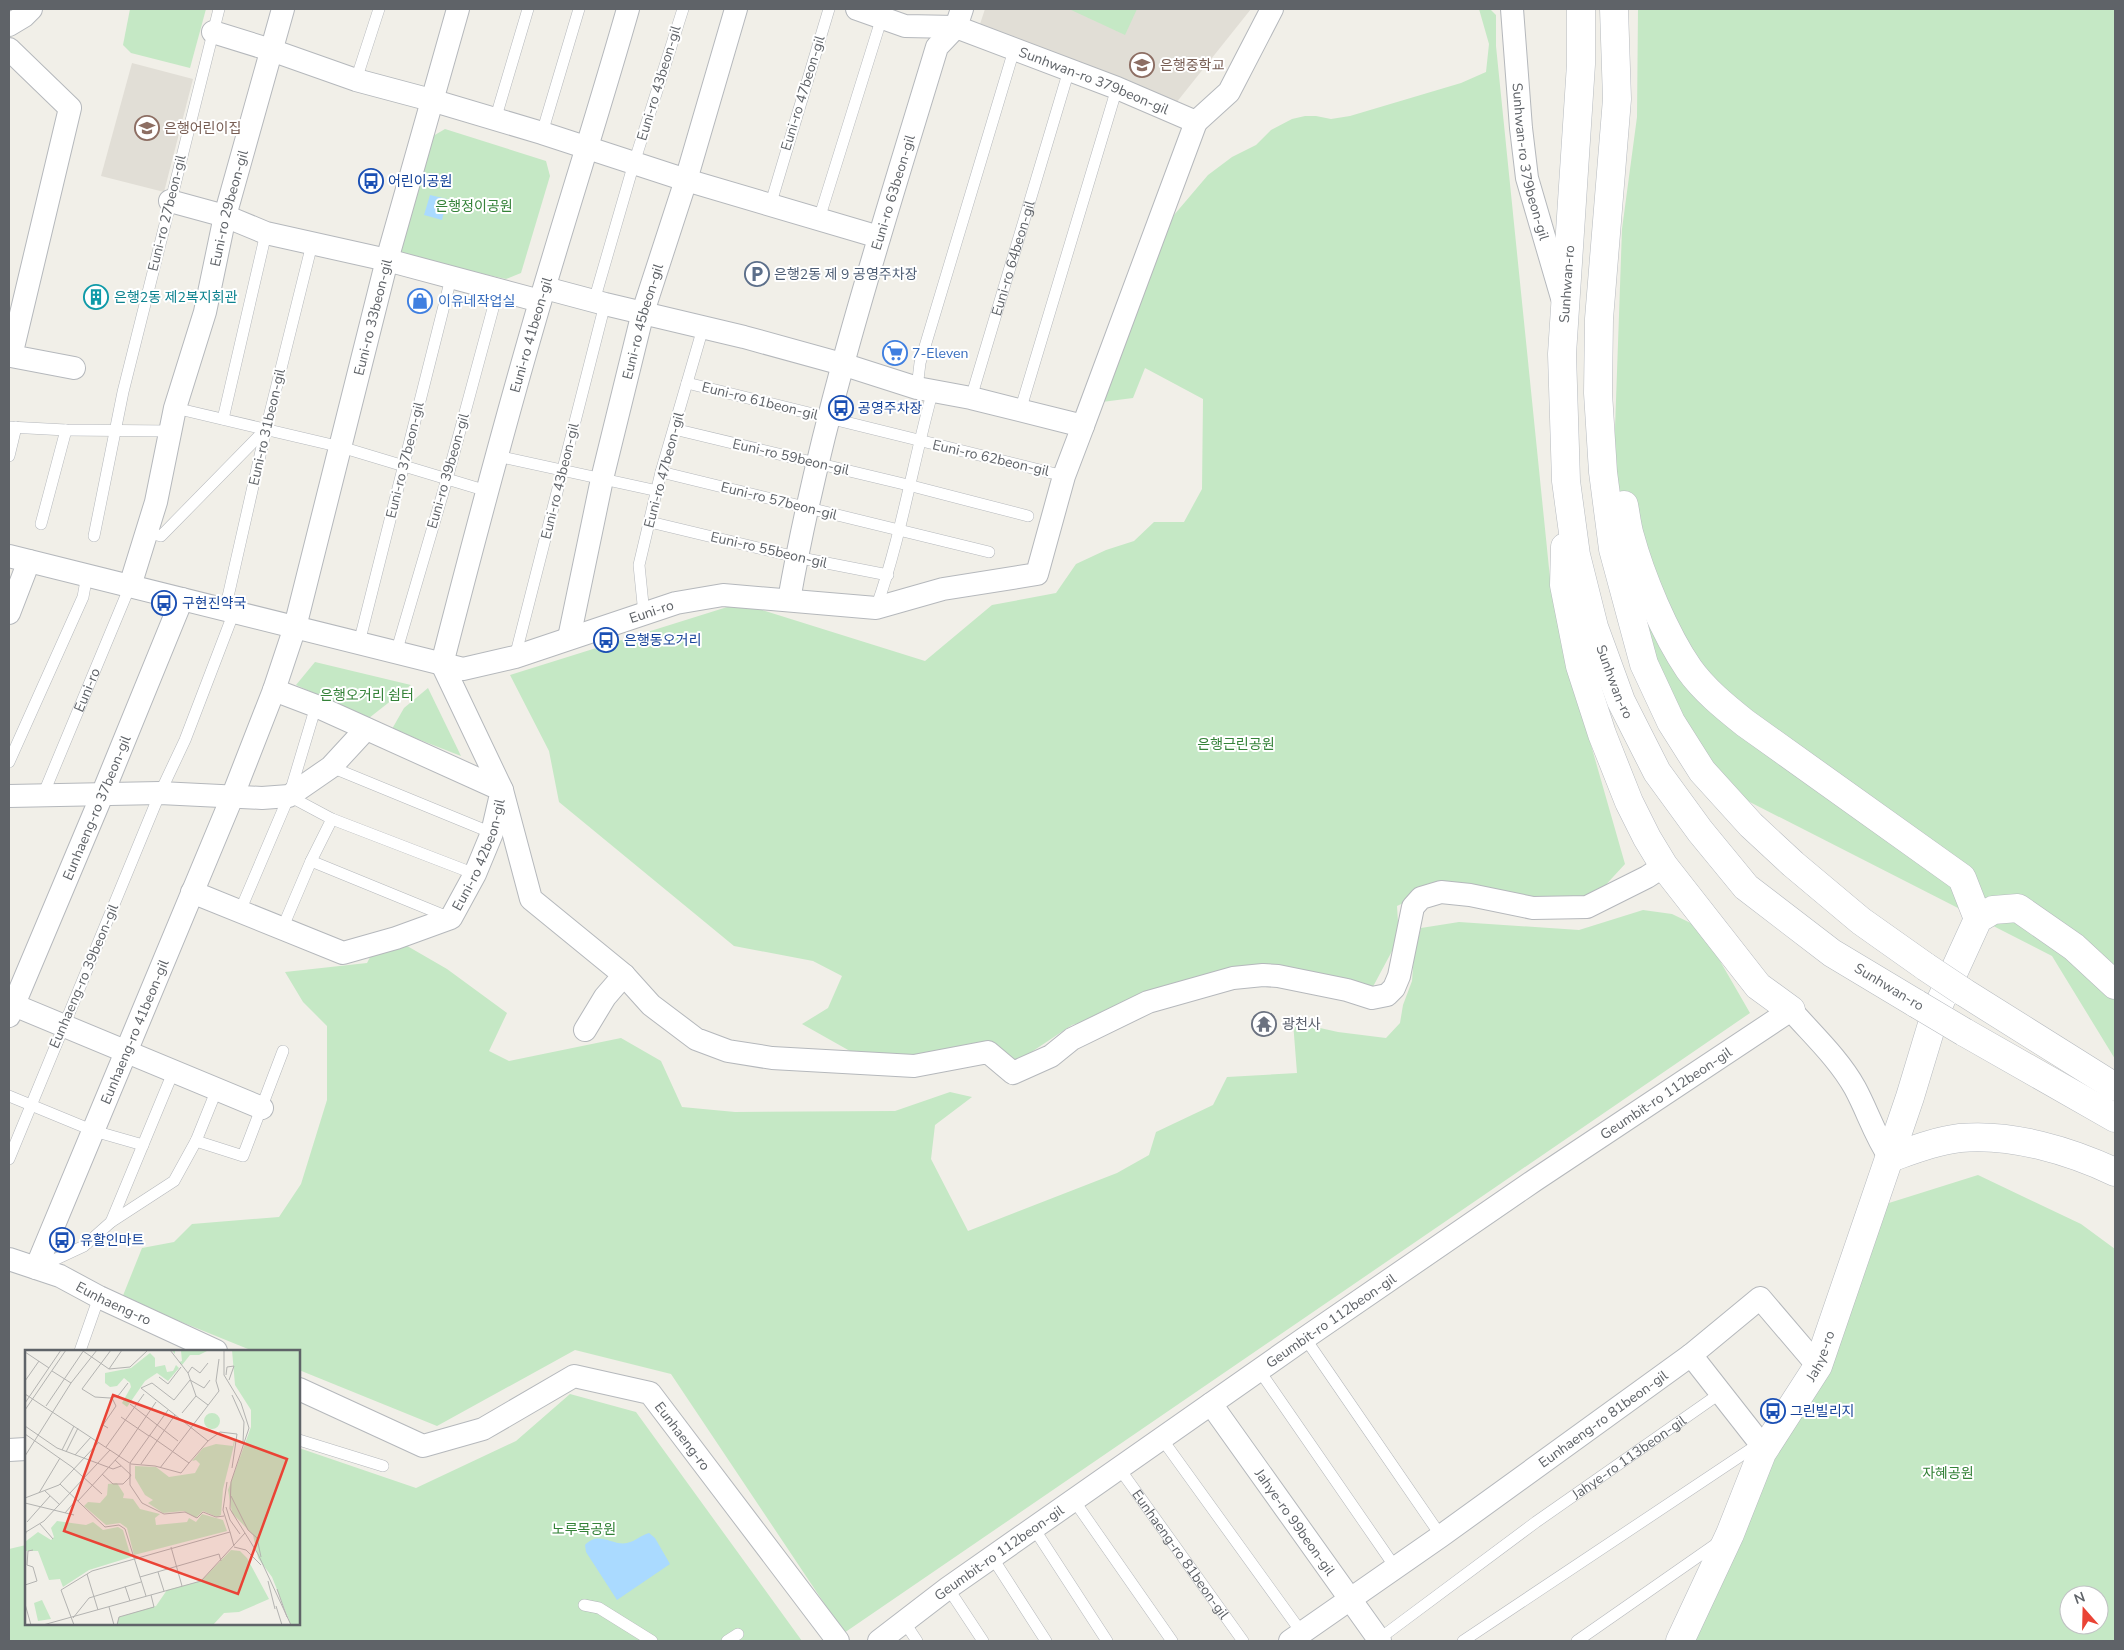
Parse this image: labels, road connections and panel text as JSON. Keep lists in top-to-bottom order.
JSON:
{
  "streets": {
    "main road": ["Sunhwan-ro", "Jahye-ro"],
    "street": [
      "Sunhwan-ro 379beon-gil",
      "Euni-ro 63beon-gil",
      "Euni-ro 29beon-gil",
      "Euni-ro 33beon-gil",
      "Euni-ro 45beon-gil",
      "Euni-ro 41beon-gil",
      "Euni-ro",
      "Eunhaeng-ro 37beon-gil",
      "Euni-ro 42beon-gil",
      "Eunhaeng-ro 41beon-gil",
      "Geumbit-ro 112beon-gil",
      "Eunhaeng-ro",
      "Eunhaeng-ro 81beon-gil",
      "Jahye-ro 99beon-gil"
    ],
    "lane": [
      "Euni-ro 43beon-gil",
      "Euni-ro 47beon-gil",
      "Euni-ro 27beon-gil",
      "Euni-ro 64beon-gil",
      "Euni-ro 61beon-gil",
      "Euni-ro 31beon-gil",
      "Euni-ro 59beon-gil",
      "Euni-ro 62beon-gil",
      "Euni-ro 37beon-gil",
      "Euni-ro 39beon-gil",
      "Euni-ro 57beon-gil",
      "Euni-ro 55beon-gil",
      "Eunhaeng-ro 39beon-gil",
      "Jahye-ro 113beon-gil"
    ]
  },
  "crossings": [
    ["Sunhwan-ro 379beon-gil", "Euni-ro 63beon-gil"],
    ["Sunhwan-ro 379beon-gil", "Euni-ro 64beon-gil"],
    ["Sunhwan-ro 379beon-gil", "Sunhwan-ro"],
    ["Euni-ro 43beon-gil", "Euni-ro"],
    ["Euni-ro 47beon-gil", "Euni-ro 61beon-gil"],
    ["Euni-ro 47beon-gil", "Euni-ro 59beon-gil"],
    ["Euni-ro 47beon-gil", "Euni-ro 57beon-gil"],
    ["Euni-ro 47beon-gil", "Euni-ro 55beon-gil"],
    ["Euni-ro 47beon-gil", "Euni-ro"],
    ["Euni-ro 63beon-gil", "Euni-ro 61beon-gil"],
    ["Euni-ro 63beon-gil", "Euni-ro 59beon-gil"],
    ["Euni-ro 63beon-gil", "Euni-ro 57beon-gil"],
    ["Euni-ro 63beon-gil", "Euni-ro 55beon-gil"],
    ["Euni-ro 63beon-gil", "Euni-ro"],
    ["Euni-ro 29beon-gil", "Euni-ro"],
    ["Euni-ro 33beon-gil", "Euni-ro"],
    ["Euni-ro 45beon-gil", "Euni-ro"],
    ["Euni-ro 41beon-gil", "Euni-ro"],
    ["Euni-ro 41beon-gil", "Euni-ro 42beon-gil"],
    ["Euni-ro 61beon-gil", "Euni-ro 62beon-gil"],
    ["Euni-ro 31beon-gil", "Euni-ro"],
    ["Euni-ro 37beon-gil", "Euni-ro"],
    ["Euni-ro 39beon-gil", "Euni-ro"],
    ["Euni-ro", "Eunhaeng-ro 37beon-gil"],
    ["Euni-ro", "Euni-ro 42beon-gil"],
    ["Euni-ro 42beon-gil", "Eunhaeng-ro 41beon-gil"],
    ["Eunhaeng-ro 41beon-gil", "Eunhaeng-ro"],
    ["Geumbit-ro 112beon-gil", "Eunhaeng-ro 81beon-gil"],
    ["Geumbit-ro 112beon-gil", "Jahye-ro 99beon-gil"],
    ["Jahye-ro", "Eunhaeng-ro 81beon-gil"],
    ["Eunhaeng-ro 81beon-gil", "Jahye-ro 99beon-gil"],
    ["Jahye-ro 113beon-gil", "Jahye-ro 99beon-gil"]
  ],
  "parks": [
    "은행정이공원",
    "은행오거리 쉼터",
    "은행근린공원",
    "자혜공원",
    "노루목공원"
  ],
  "places": {
    "school or university": ["은행중학교", "은행어린이집"],
    "bus stop": [
      "어린이공원",
      "공영주차장",
      "구현진약국",
      "은행동오거리",
      "유할인마트",
      "그린빌리지"
    ],
    "parking": ["은행2동 제 9 공영주차장"],
    "building": ["은행2동 제2복지회관"],
    "shop": ["이유네작업실"],
    "supermarket": ["7-Eleven"],
    "temple": ["광천사"]
  },
  "north": "top"
}
